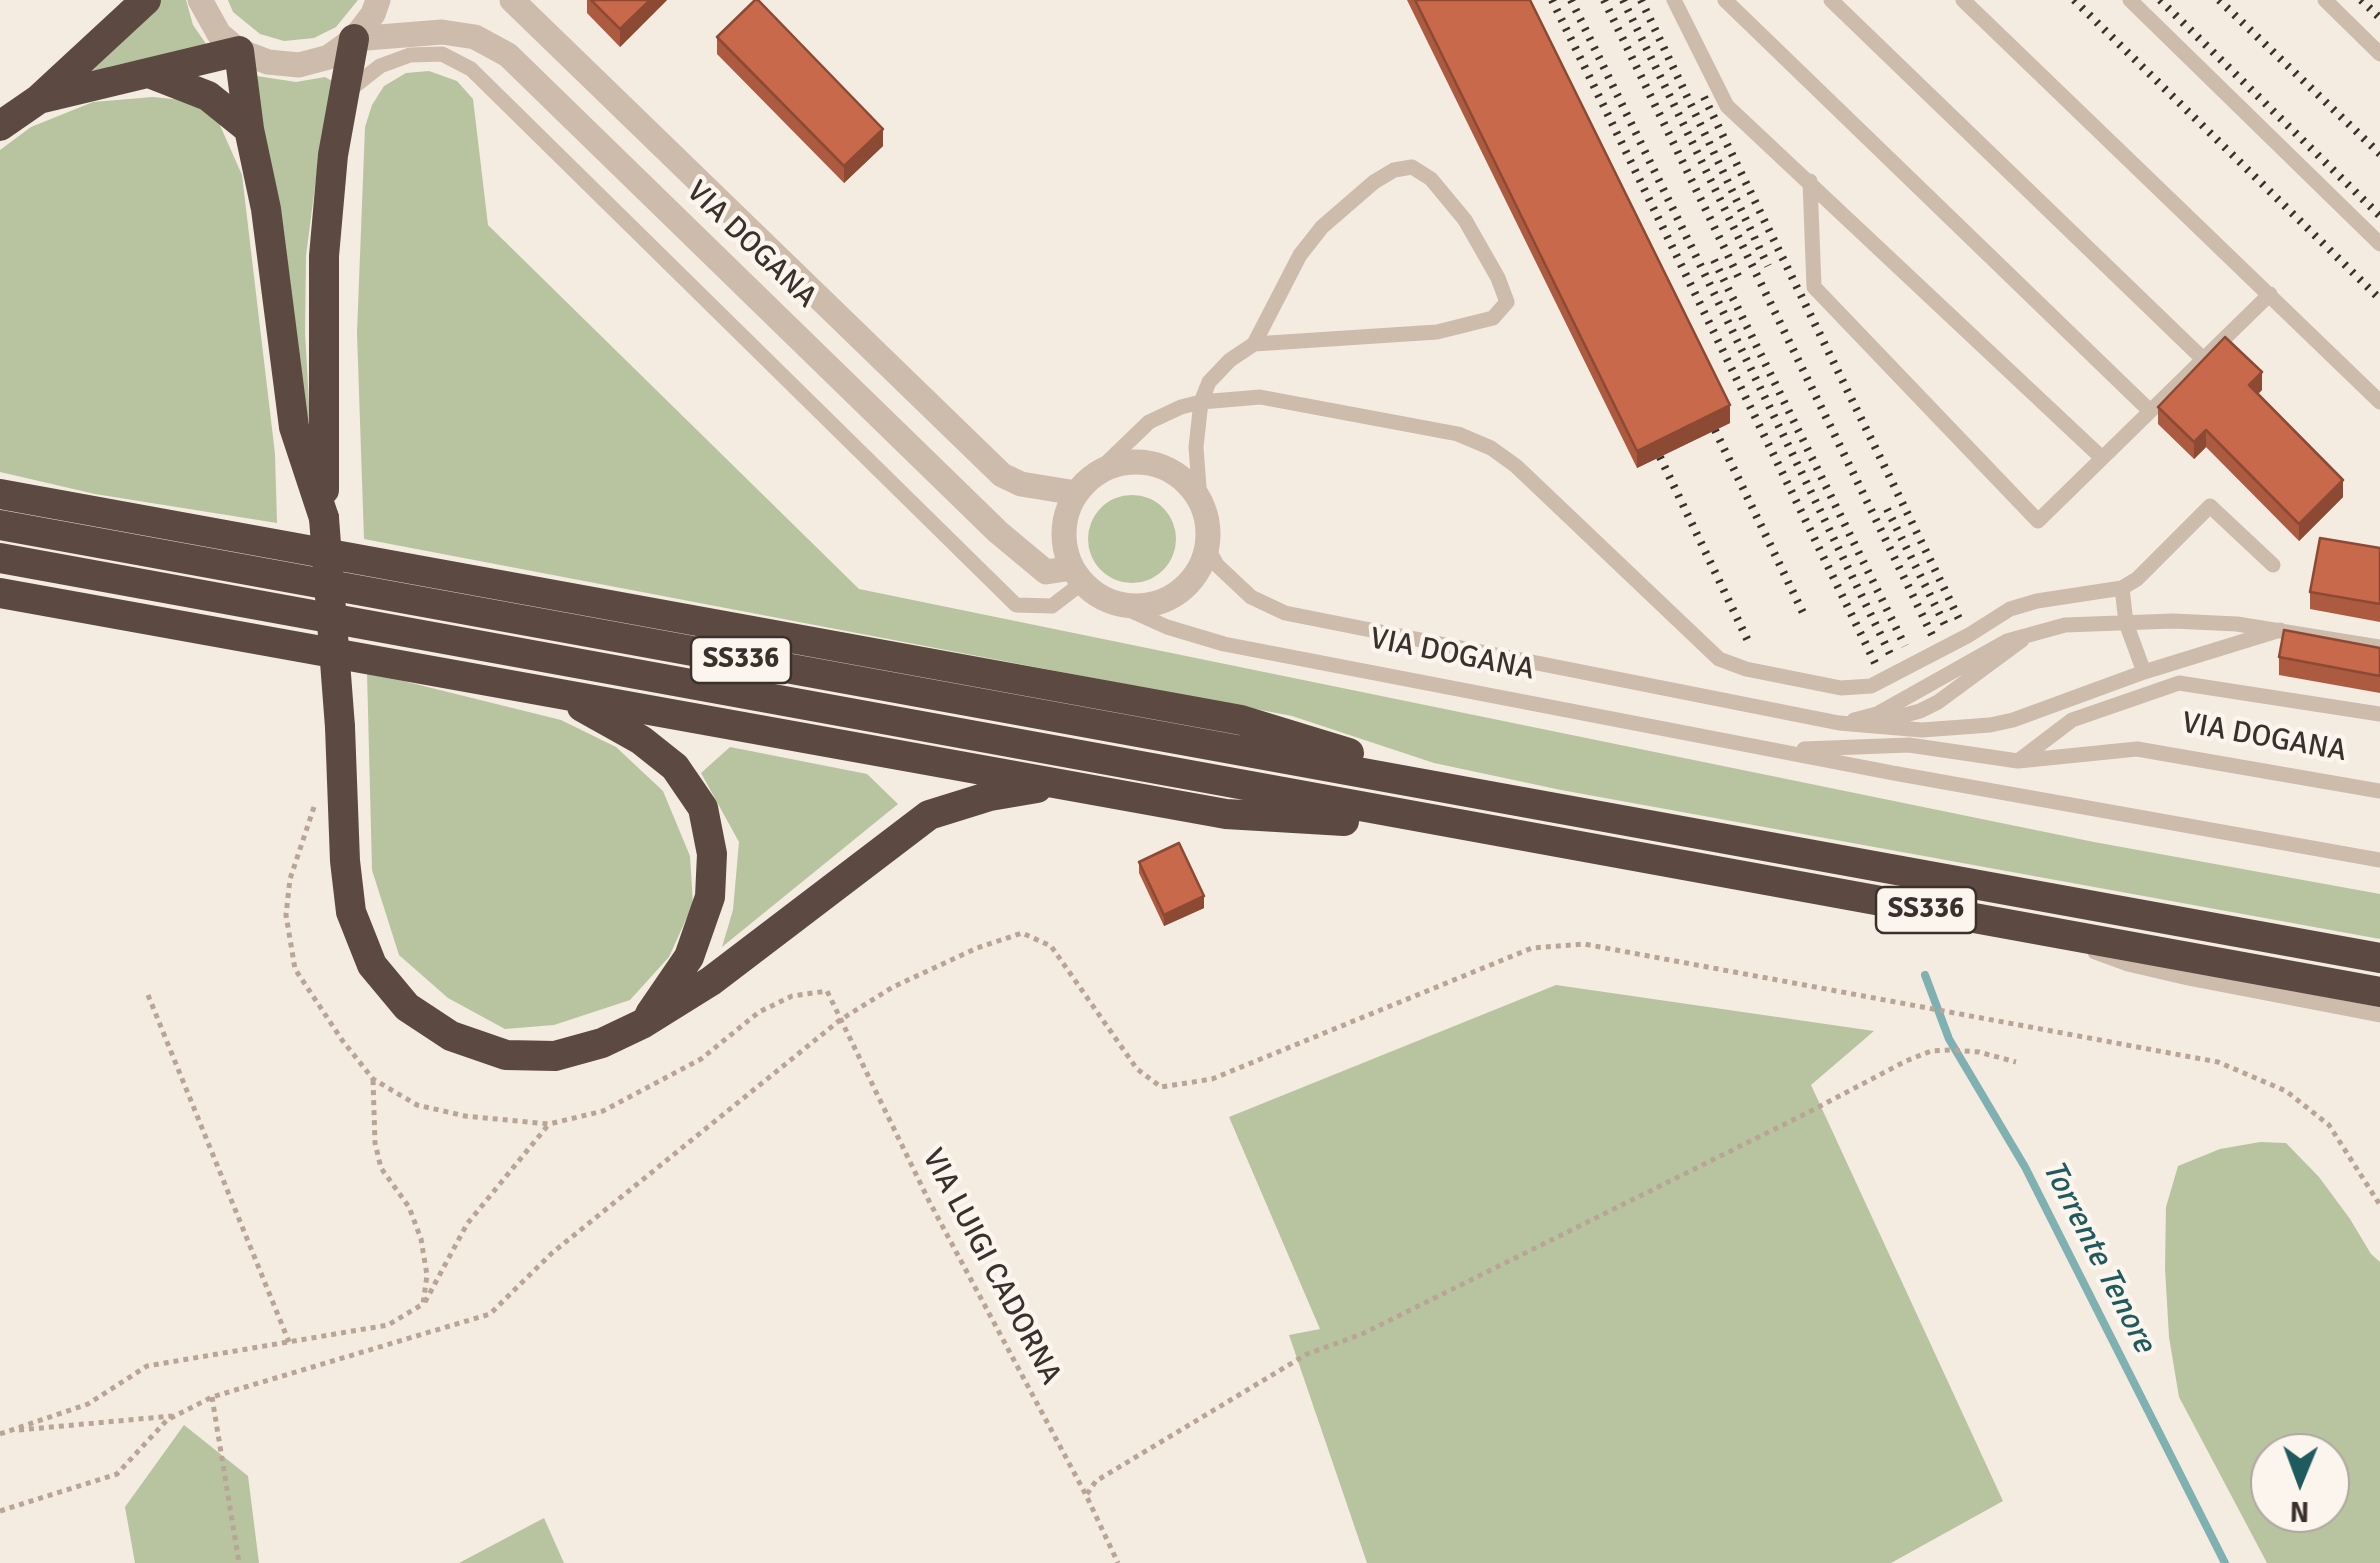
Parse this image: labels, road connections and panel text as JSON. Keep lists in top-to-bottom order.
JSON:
{
  "streets": {
    "highway": ["SS336"],
    "street": ["VIA DOGANA"],
    "path": ["VIA LUIGI CADORNA"]
  },
  "water": ["Torrente Tenore"],
  "north": "bottom"
}
